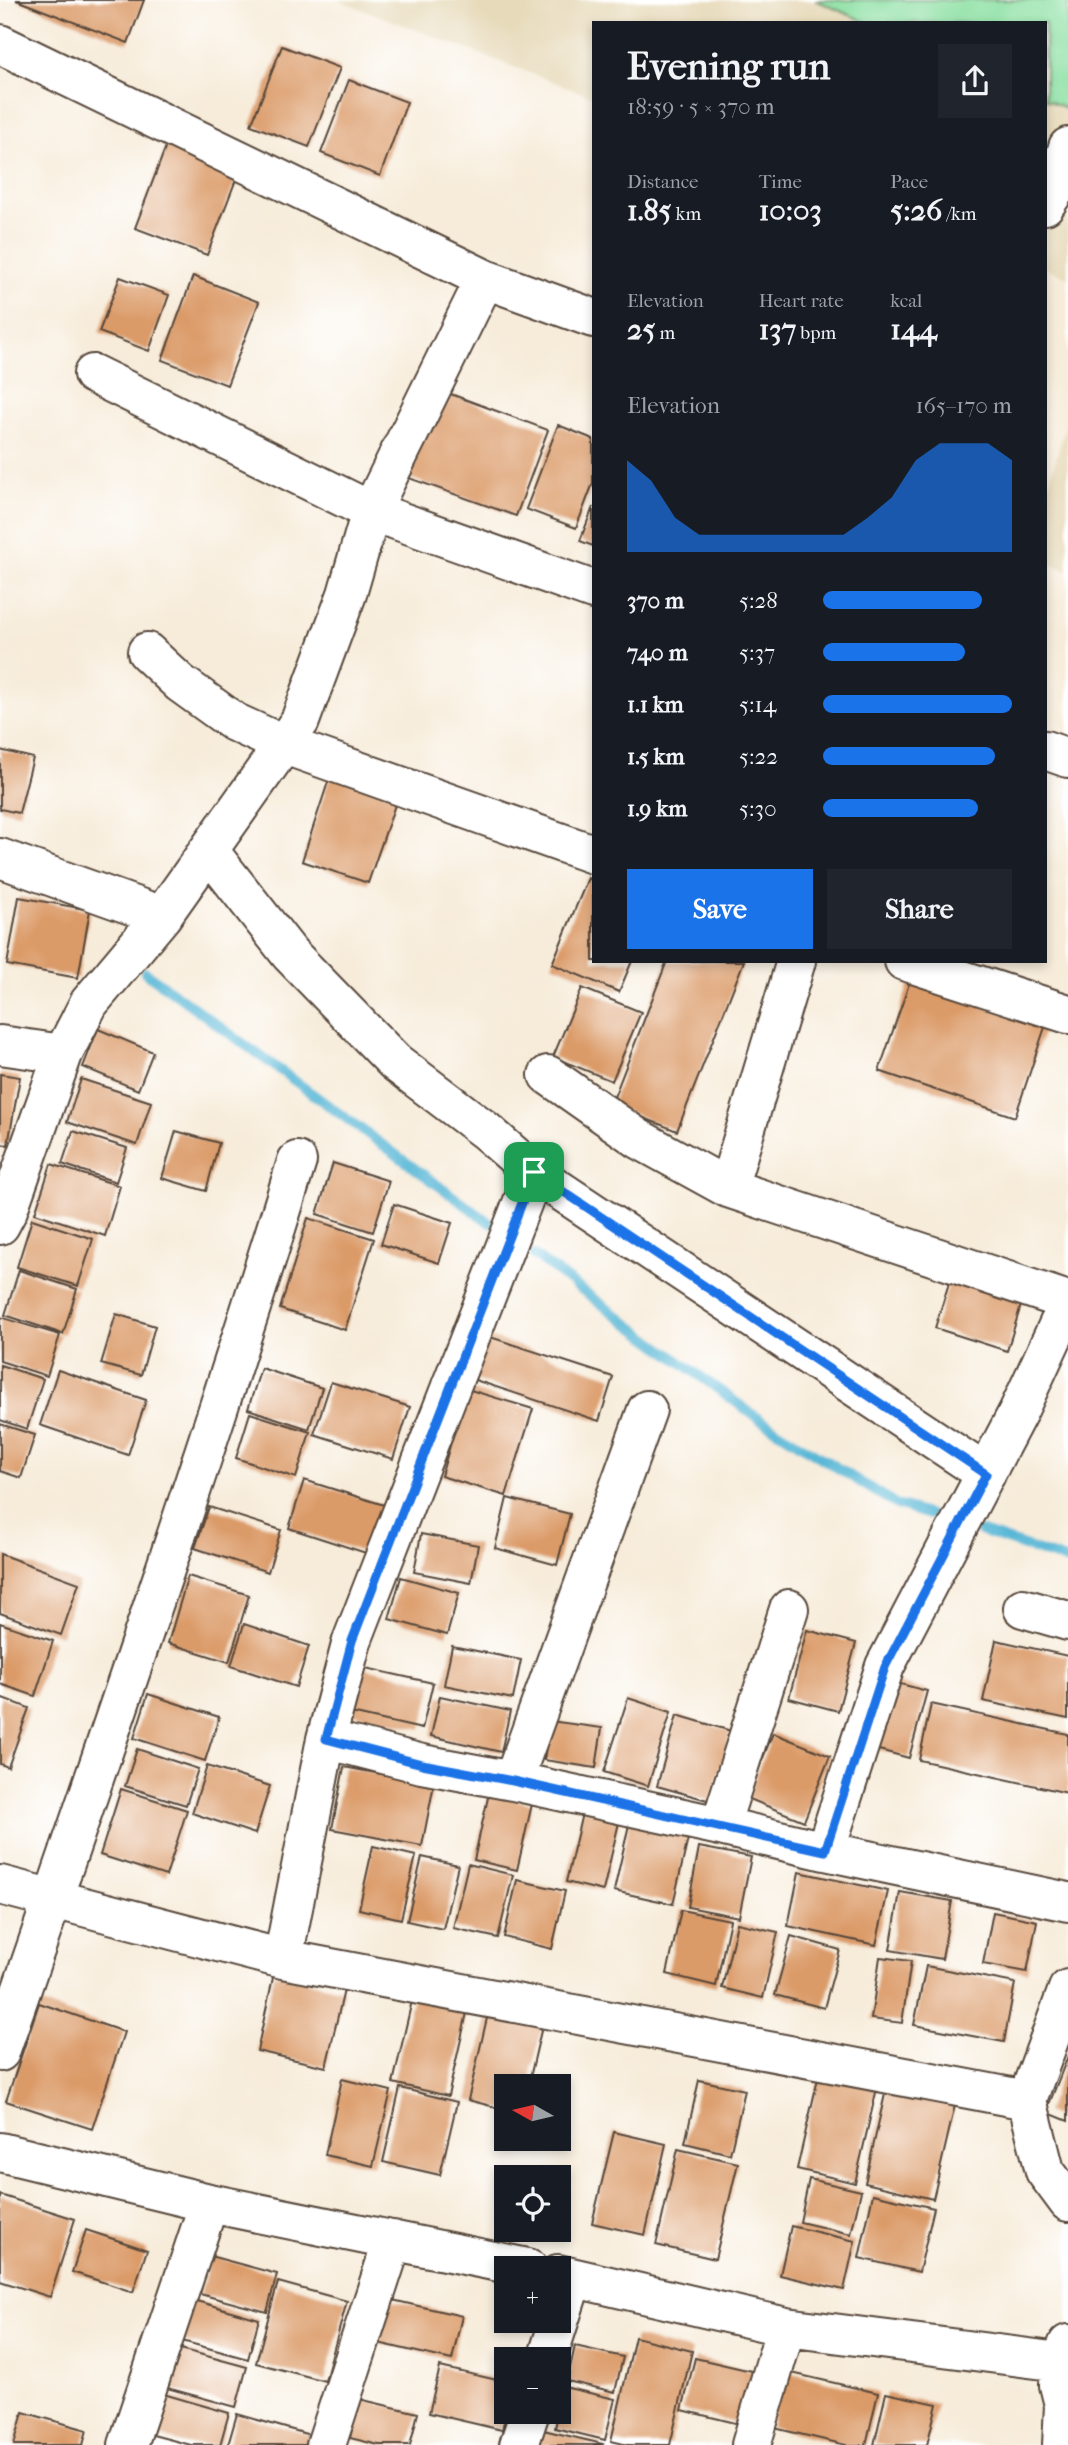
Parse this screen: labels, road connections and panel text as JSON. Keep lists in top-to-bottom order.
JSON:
{
  "north": "left",
  "page": {
    "heading": ["Evening run", "18:59 · 5 × 370 m"],
    "stats": [
      ["Distance", "1.85 km"],
      ["Time", "10:03"],
      ["Pace", "5:26 /km"],
      ["Elevation", "25 m"],
      ["Heart rate", "137 bpm"],
      ["kcal", "144"]
    ],
    "chart": ["Elevation", "165–170 m"],
    "list": [
      {
        "name": "370 m",
        "note": "5:28"
      },
      {
        "name": "740 m",
        "note": "5:37"
      },
      {
        "name": "1.1 km",
        "note": "5:14"
      },
      {
        "name": "1.5 km",
        "note": "5:22"
      },
      {
        "name": "1.9 km",
        "note": "5:30"
      }
    ],
    "buttons": ["Save", "Share"],
    "map_buttons": ["+", "−"]
  }
}
